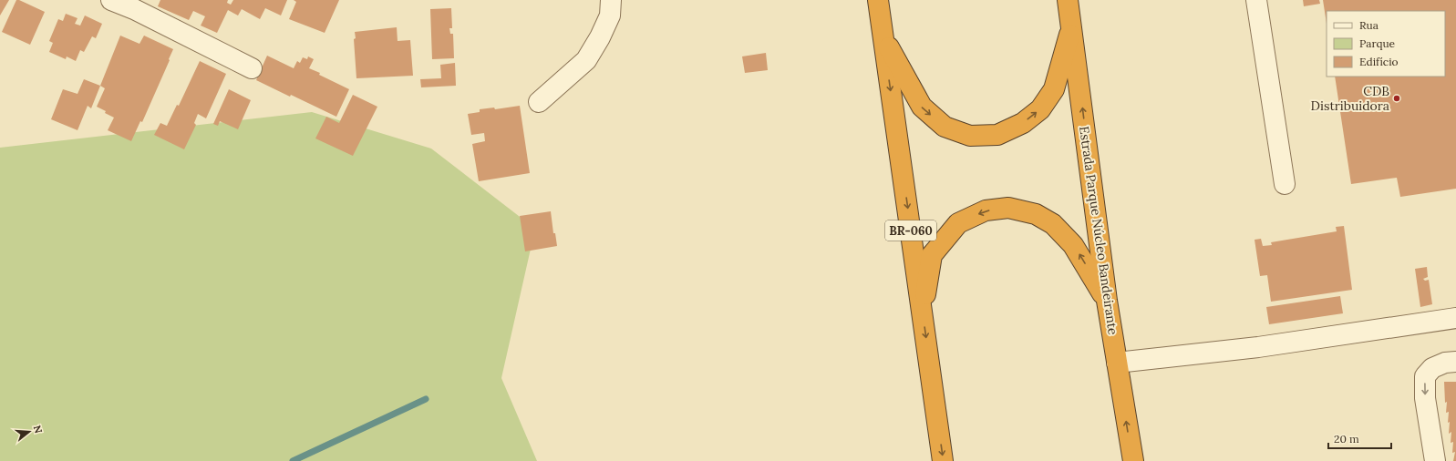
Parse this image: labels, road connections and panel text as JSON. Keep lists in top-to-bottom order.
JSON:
{
  "streets": {
    "highway": ["BR-060", "Estrada Parque Núcleo Bandeirante"]
  },
  "one_way": ["Estrada Parque Núcleo Bandeirante"],
  "places": ["CDB Distribuidora"],
  "legend": ["Rua", "Parque", "Edifício"],
  "scale_bar": "20 m",
  "north": "right"
}
